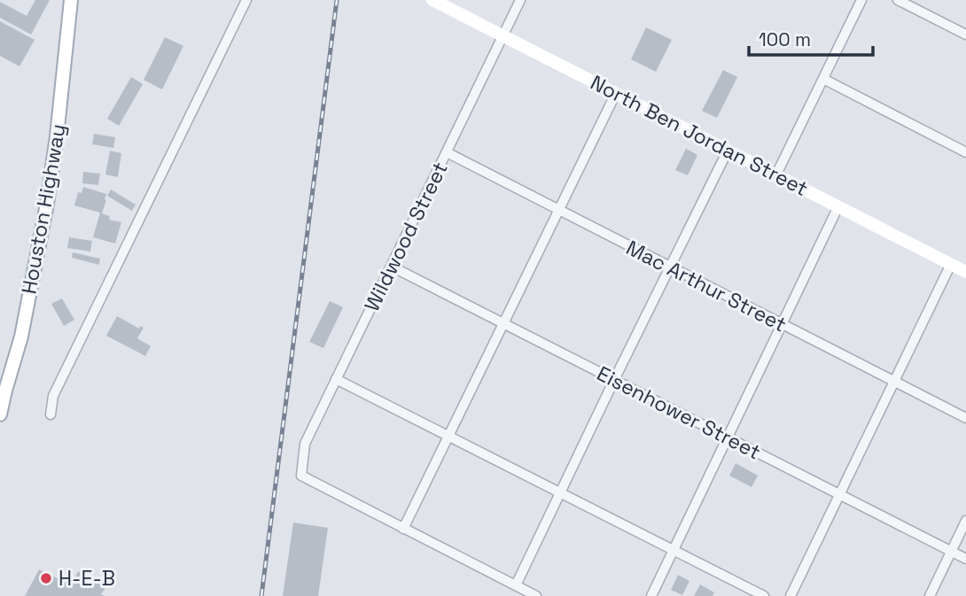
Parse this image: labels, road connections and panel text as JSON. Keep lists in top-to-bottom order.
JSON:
{
  "streets": {
    "street": [
      "North Ben Jordan Street",
      "Houston Highway",
      "Wildwood Street",
      "Mac Arthur Street",
      "Eisenhower Street"
    ]
  },
  "crossings": [
    ["North Ben Jordan Street", "Wildwood Street"],
    ["Wildwood Street", "Mac Arthur Street"],
    ["Wildwood Street", "Eisenhower Street"]
  ],
  "places": ["H-E-B"],
  "scale_bar": "100 m"
}
